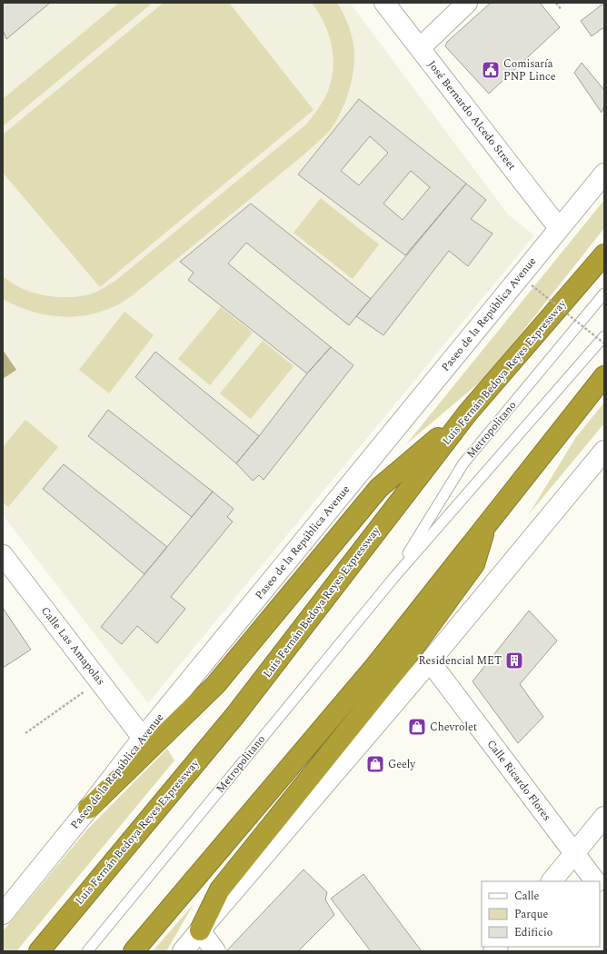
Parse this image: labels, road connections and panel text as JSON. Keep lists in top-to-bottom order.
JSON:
{
  "streets": {
    "highway": ["Luis Fernán Bedoya Reyes Expressway"],
    "main road": [
      "José Bernardo Alcedo Street",
      "Paseo de la República Avenue",
      "Calle Las Amapolas",
      "Calle Ricardo Flores"
    ],
    "lane": ["Metropolitano"]
  },
  "crossings": [
    ["José Bernardo Alcedo Street", "Paseo de la República Avenue"],
    ["Paseo de la República Avenue", "Calle Las Amapolas"]
  ],
  "places": {
    "public building": ["Comisaría PNP Lince"],
    "building": ["Residencial MET"],
    "shop": ["Chevrolet", "Geely"]
  },
  "legend": ["Calle", "Parque", "Edificio"]
}
